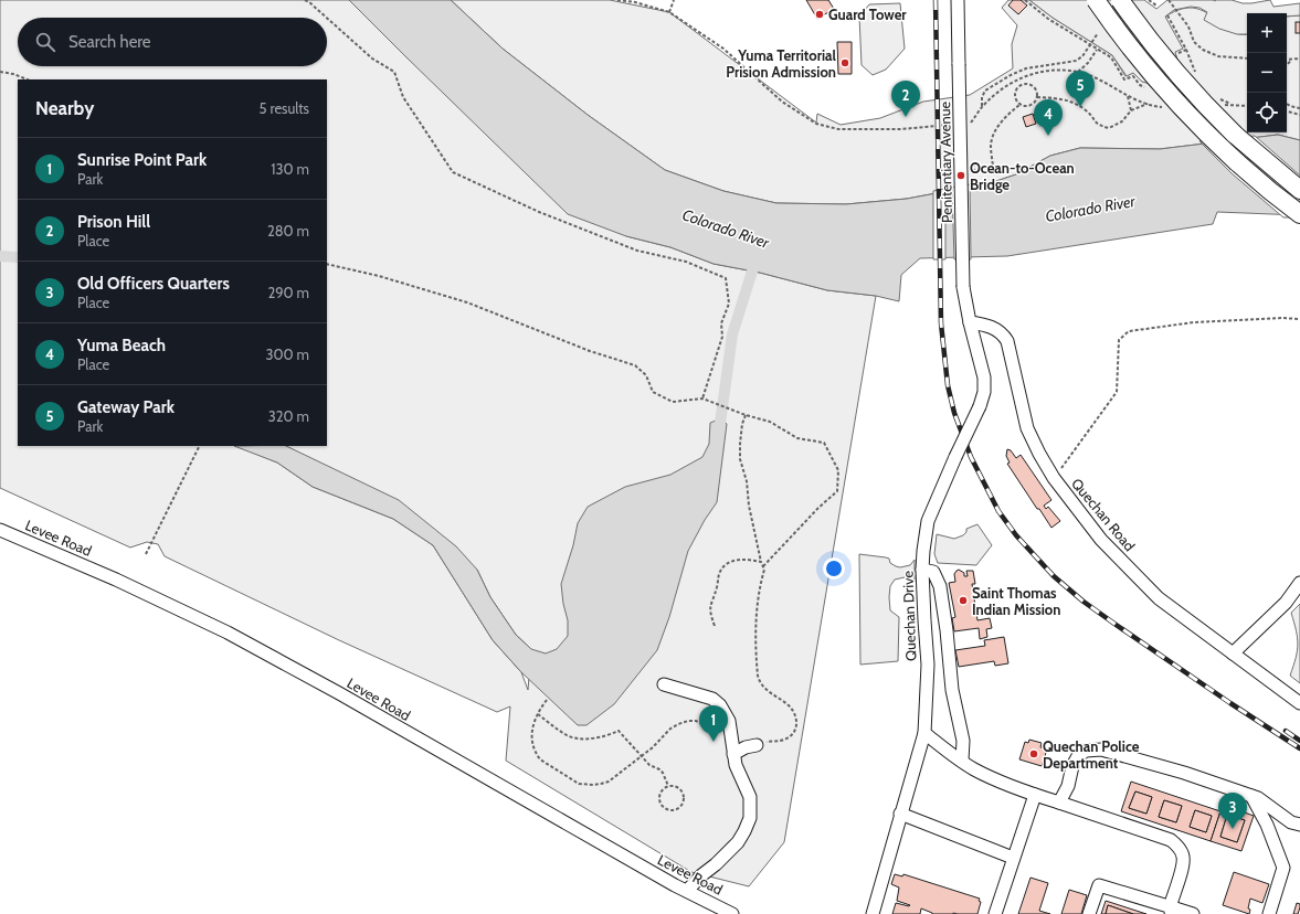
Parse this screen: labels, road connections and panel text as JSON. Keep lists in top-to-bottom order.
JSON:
{
  "streets": {
    "street": [
      "Penitentiary Avenue",
      "Quechan Road",
      "Levee Road",
      "Quechan Drive"
    ]
  },
  "crossings": [
    ["Penitentiary Avenue", "Quechan Road"],
    ["Penitentiary Avenue", "Quechan Drive"],
    ["Quechan Road", "Quechan Drive"]
  ],
  "water": ["Colorado River"],
  "places": [
    "Guard Tower",
    "Yuma Territorial Prision Admission",
    "Ocean-to-Ocean Bridge",
    "Saint Thomas Indian Mission",
    "Quechan Police Department"
  ],
  "page": {
    "map_buttons": ["+", "−"],
    "search": "Search here",
    "pins": [
      "5",
      "2",
      "4",
      "1",
      "3"
    ],
    "heading": ["Nearby", "5 results"],
    "list": [
      {
        "mark": "1",
        "name": "Sunrise Point Park",
        "note": "Park",
        "value": "130 m"
      },
      {
        "mark": "2",
        "name": "Prison Hill",
        "note": "Place",
        "value": "280 m"
      },
      {
        "mark": "3",
        "name": "Old Officers Quarters",
        "note": "Place",
        "value": "290 m"
      },
      {
        "mark": "4",
        "name": "Yuma Beach",
        "note": "Place",
        "value": "300 m"
      },
      {
        "mark": "5",
        "name": "Gateway Park",
        "note": "Park",
        "value": "320 m"
      }
    ]
  }
}
